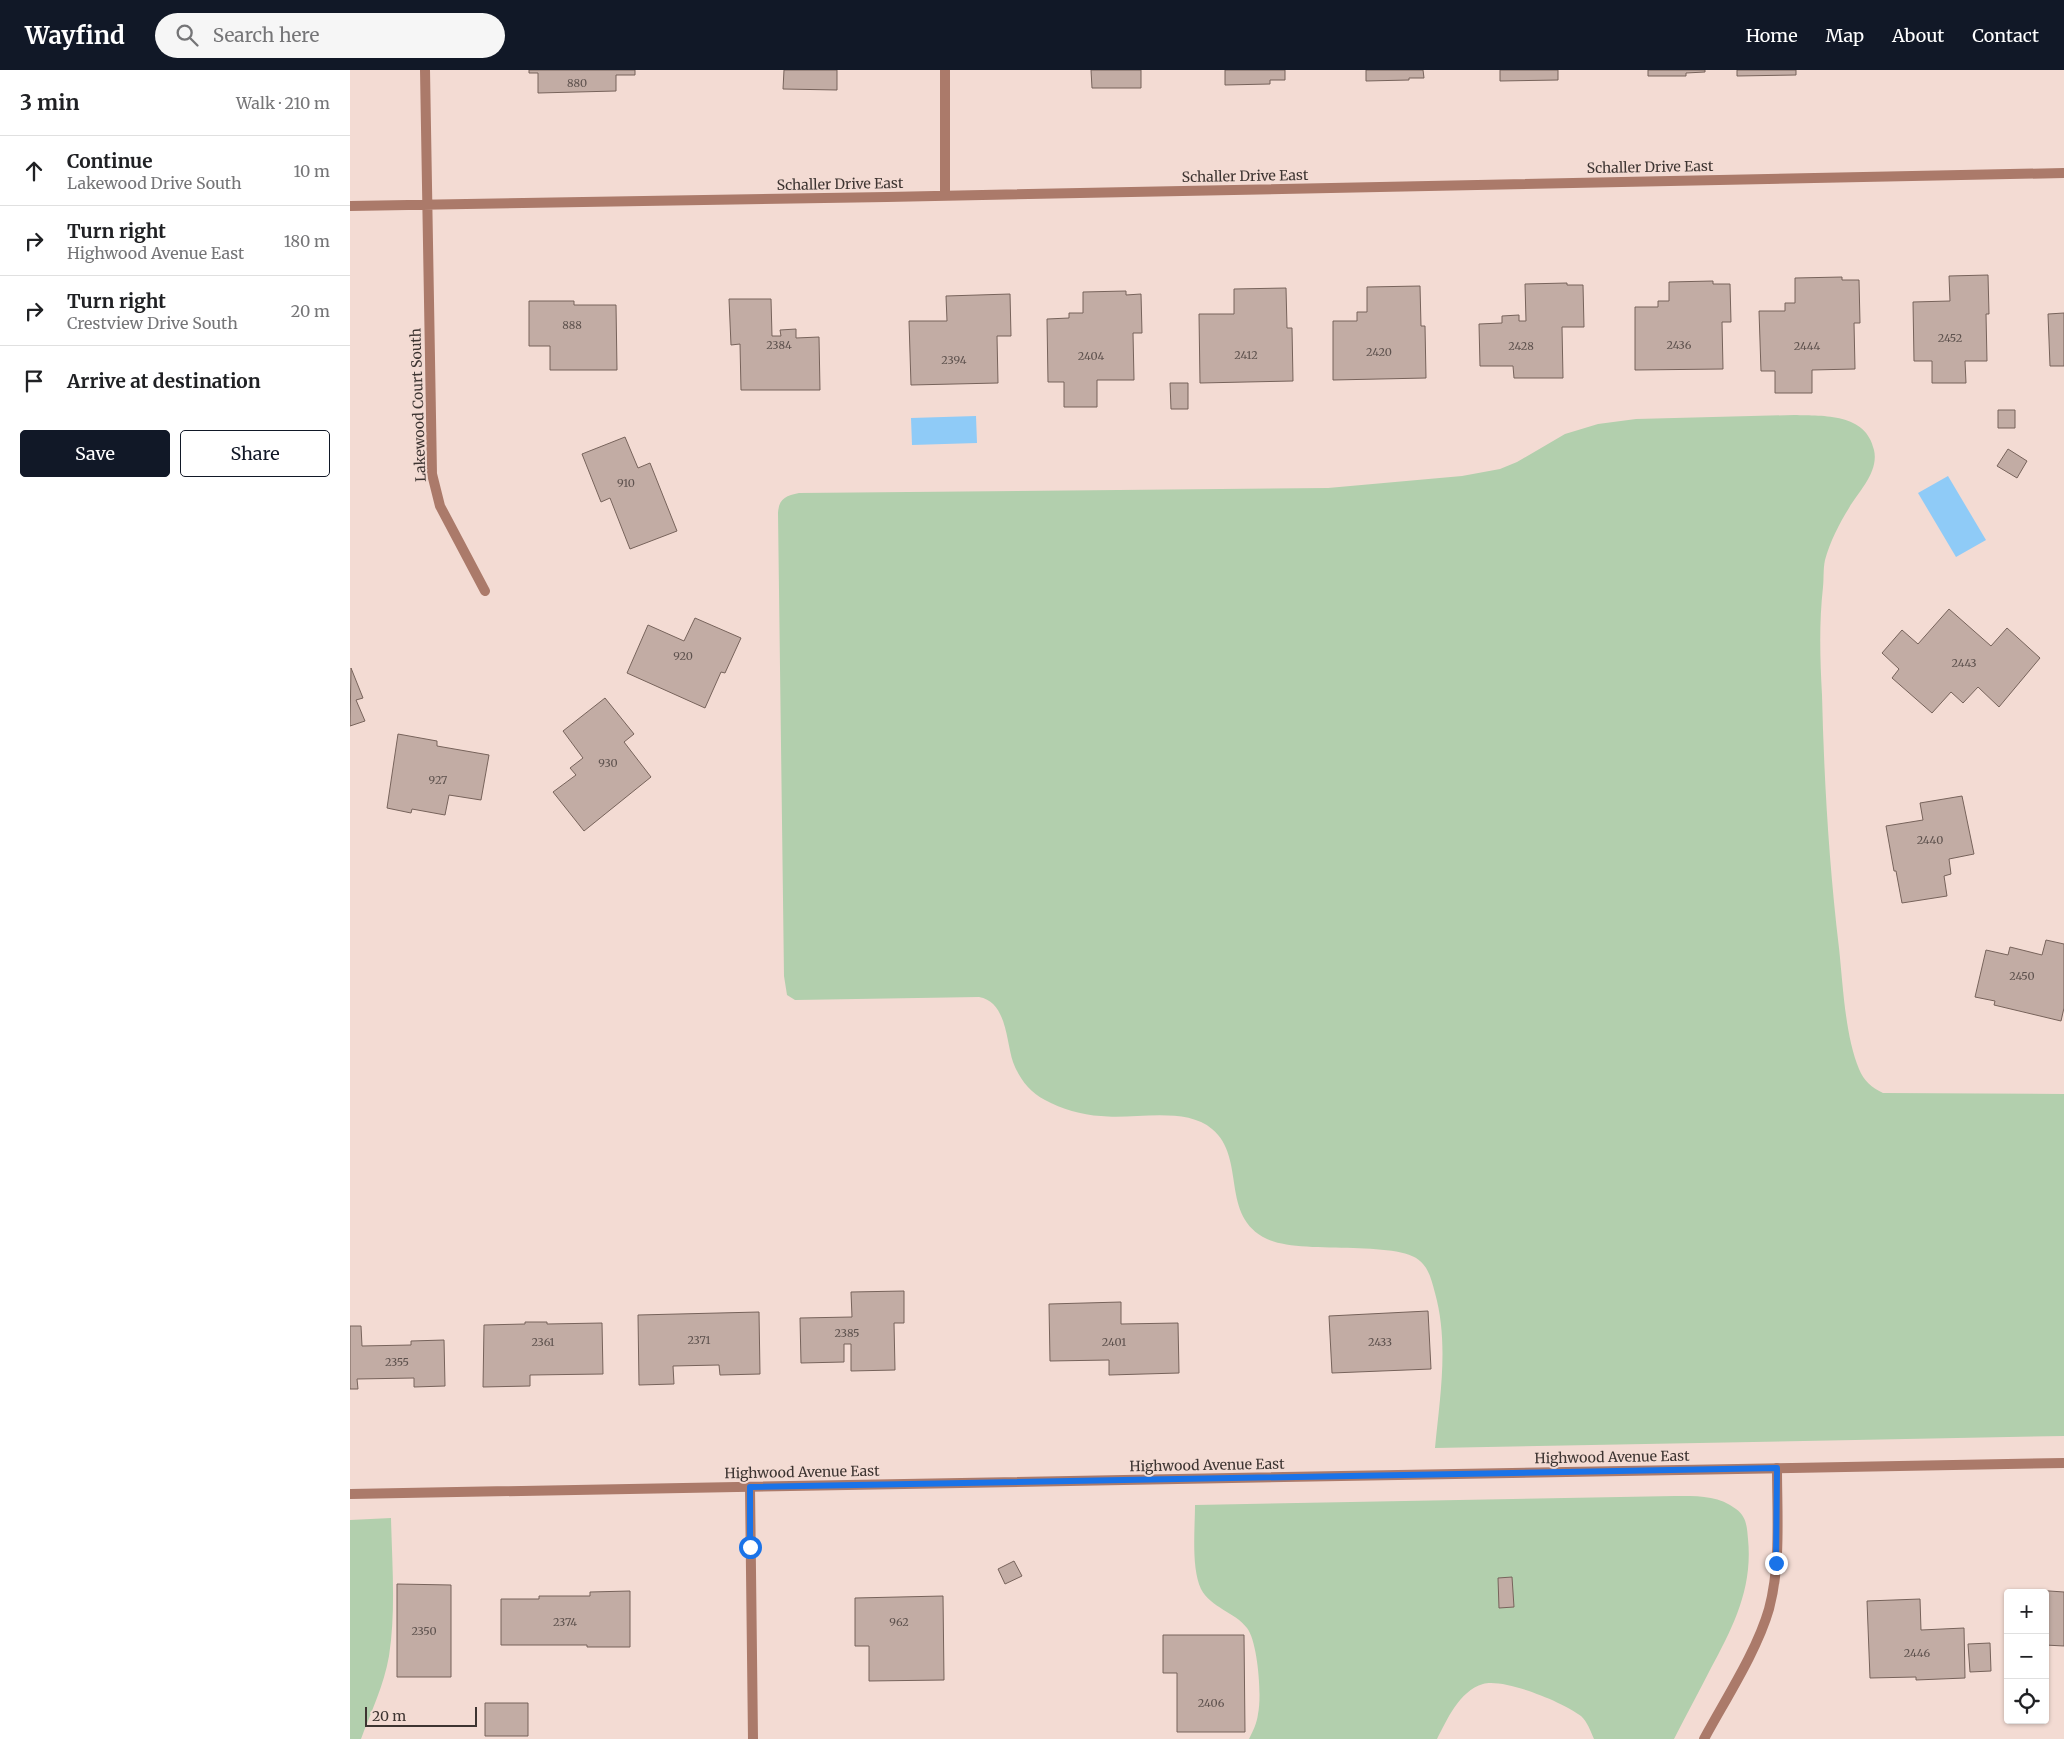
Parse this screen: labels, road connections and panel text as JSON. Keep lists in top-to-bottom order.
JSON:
{
  "streets": {
    "street": ["Schaller Drive East", "Lakewood Court South", "Highwood Avenue East"]
  },
  "crossings": [
    ["Schaller Drive East", "Lakewood Court South"]
  ],
  "house_numbers": [
    "880",
    "888",
    "2452",
    "2384",
    "2436",
    "2428",
    "2444",
    "2420",
    "2412",
    "2404",
    "2394",
    "910",
    "920",
    "2443",
    "930",
    "927",
    "2440",
    "2450",
    "2385",
    "2371",
    "2361",
    "2401",
    "2433",
    "2355",
    "2374",
    "962",
    "2350",
    "2446",
    "2406"
  ],
  "scale_bar": "20 m",
  "page": {
    "header": "Wayfind",
    "search": "Search here",
    "nav": [
      "Home",
      "Map",
      "About",
      "Contact"
    ],
    "heading": ["3 min", "Walk · 210 m"],
    "list": [
      ["Continue", "Lakewood Drive South", "10 m"],
      ["Turn right", "Highwood Avenue East", "180 m"],
      ["Turn right", "Crestview Drive South", "20 m"],
      "Arrive at destination"
    ],
    "buttons": ["Save", "Share"],
    "map_buttons": ["+", "−"],
    "scale": "20 m"
  }
}
